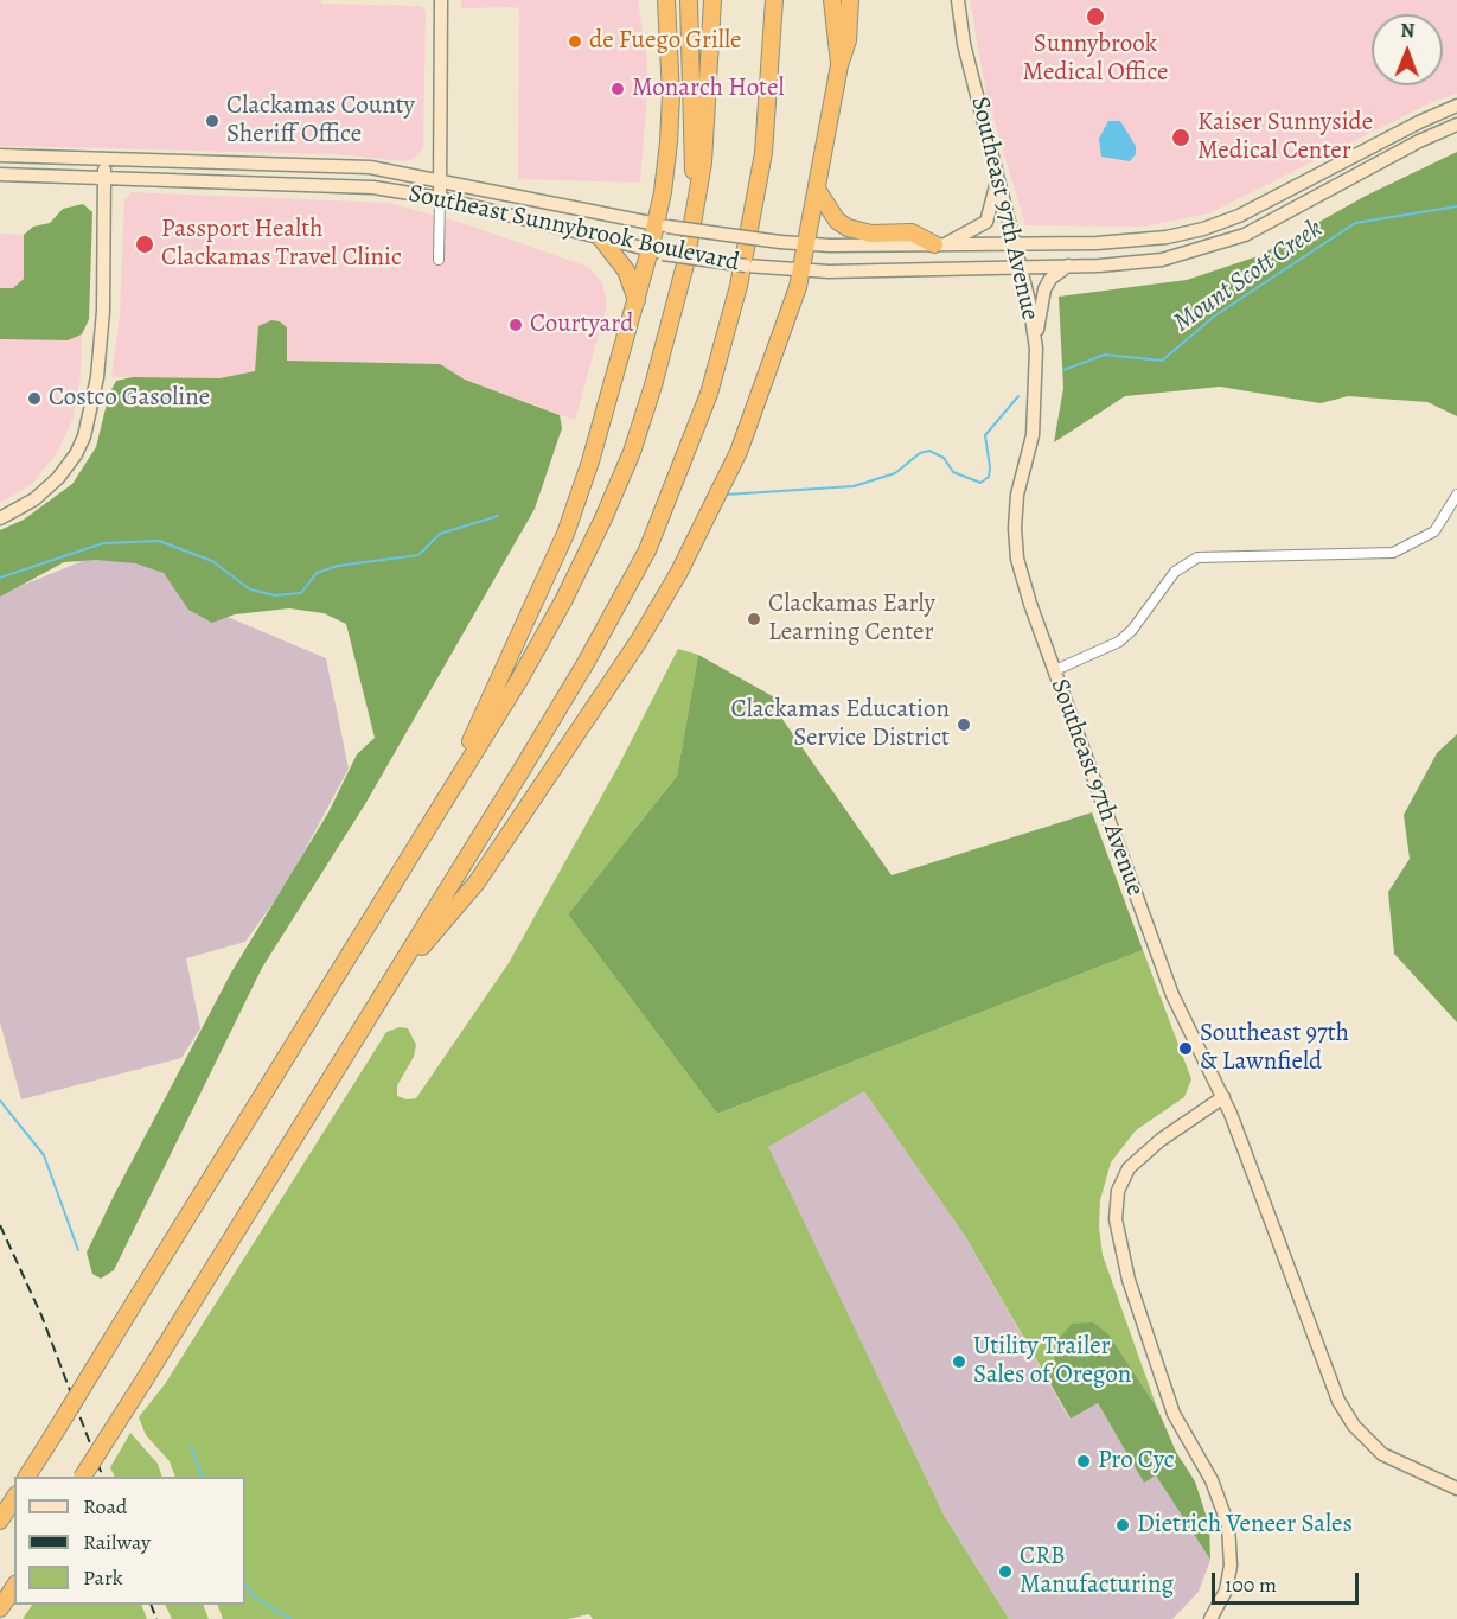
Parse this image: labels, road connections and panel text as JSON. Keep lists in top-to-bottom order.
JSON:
{
  "streets": {
    "main road": ["Southeast 97th Avenue", "Southeast Sunnybrook Boulevard"]
  },
  "crossings": [
    ["Southeast 97th Avenue", "Southeast Sunnybrook Boulevard"]
  ],
  "water": ["Mount Scott Creek"],
  "places": [
    "Sunnybrook Medical Office",
    "de Fuego Grille",
    "Monarch Hotel",
    "Clackamas County Sheriff Office",
    "Kaiser Sunnyside Medical Center",
    "Passport Health Clackamas Travel Clinic",
    "Courtyard",
    "Costco Gasoline",
    "Clackamas Early Learning Center",
    "Clackamas Education Service District",
    "Southeast 97th & Lawnfield",
    "Utility Trailer Sales of Oregon",
    "Pro Cyc",
    "Dietrich Veneer Sales",
    "CRB Manufacturing"
  ],
  "legend": ["Road", "Railway", "Park"],
  "scale_bar": "100 m",
  "north": "top"
}
